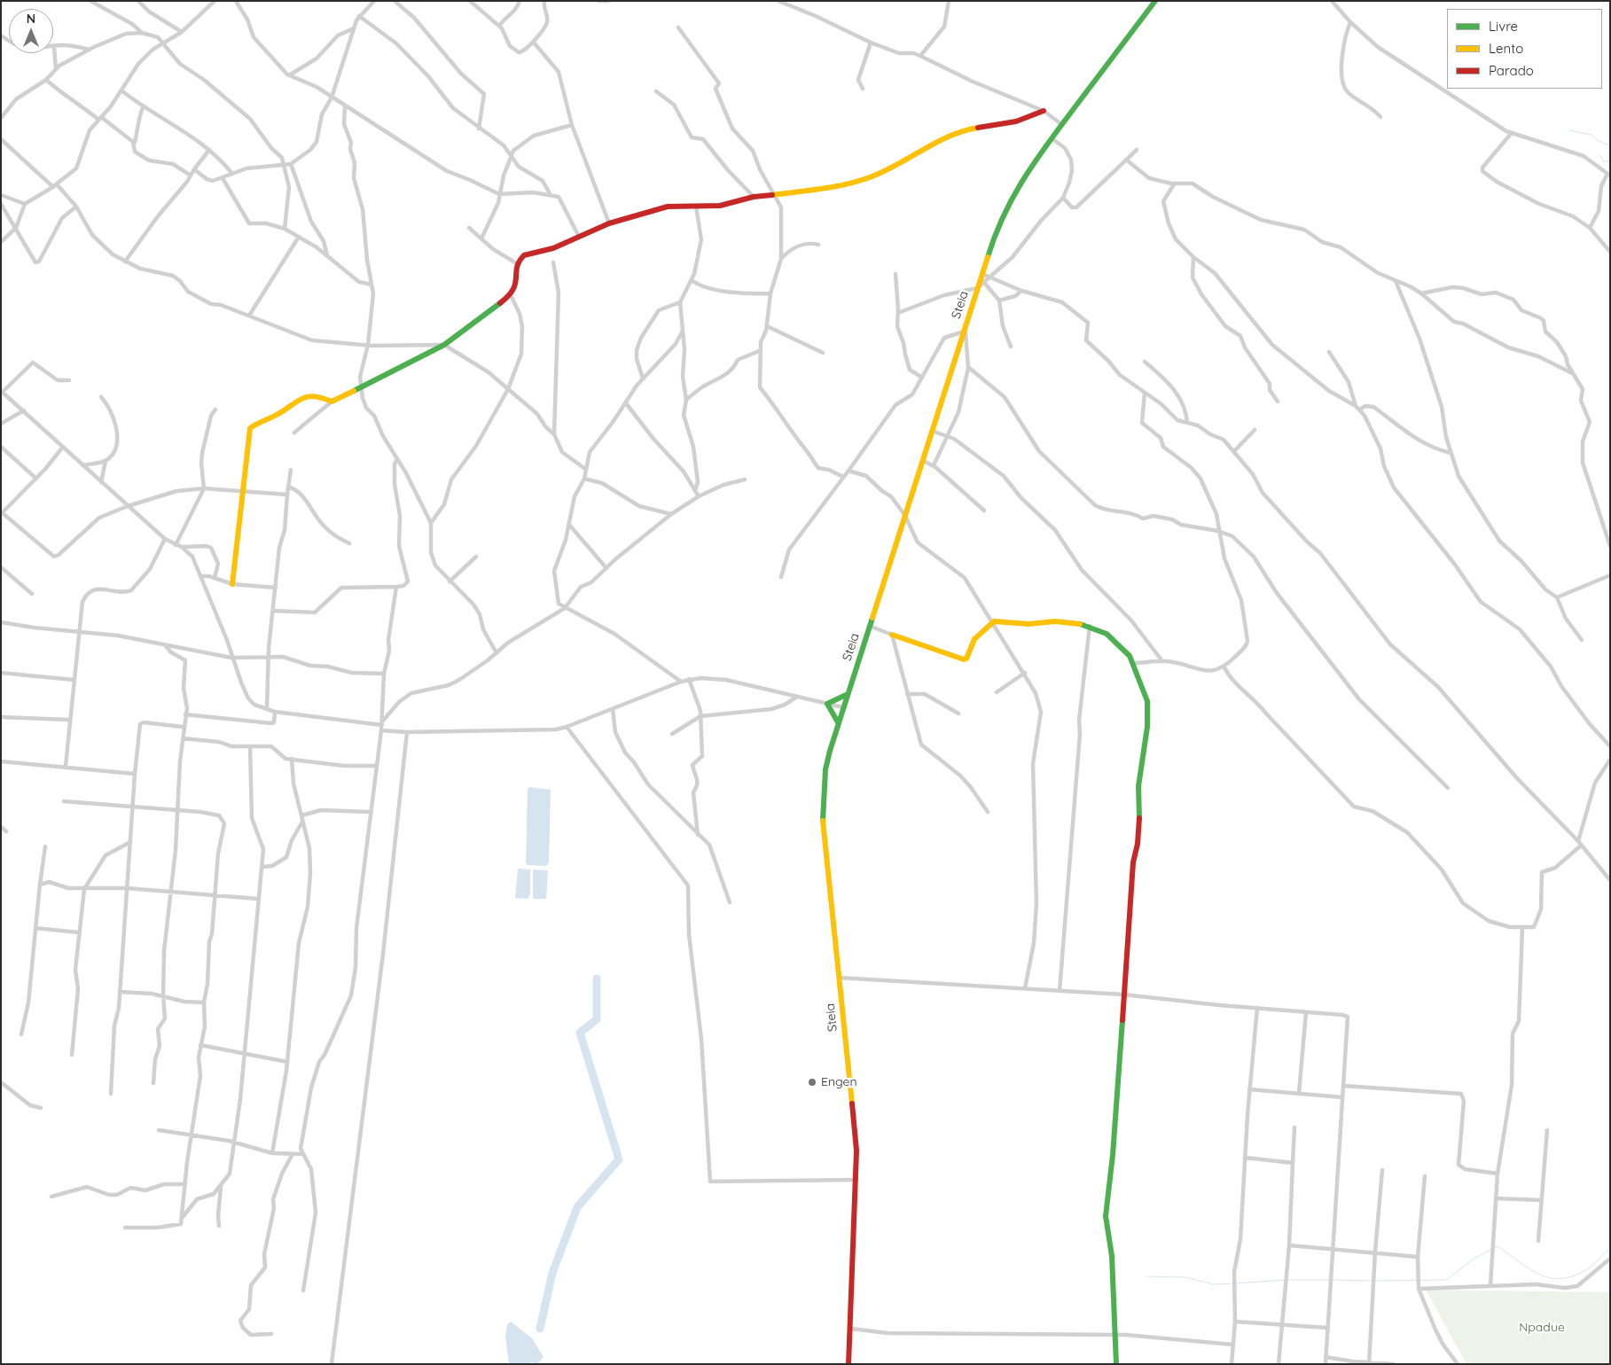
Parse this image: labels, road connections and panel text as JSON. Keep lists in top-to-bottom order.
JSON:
{
  "streets": {
    "street": ["Steia"]
  },
  "parks": ["Npadue"],
  "places": ["Engen"],
  "legend": ["Livre", "Lento", "Parado"],
  "north": "top"
}
